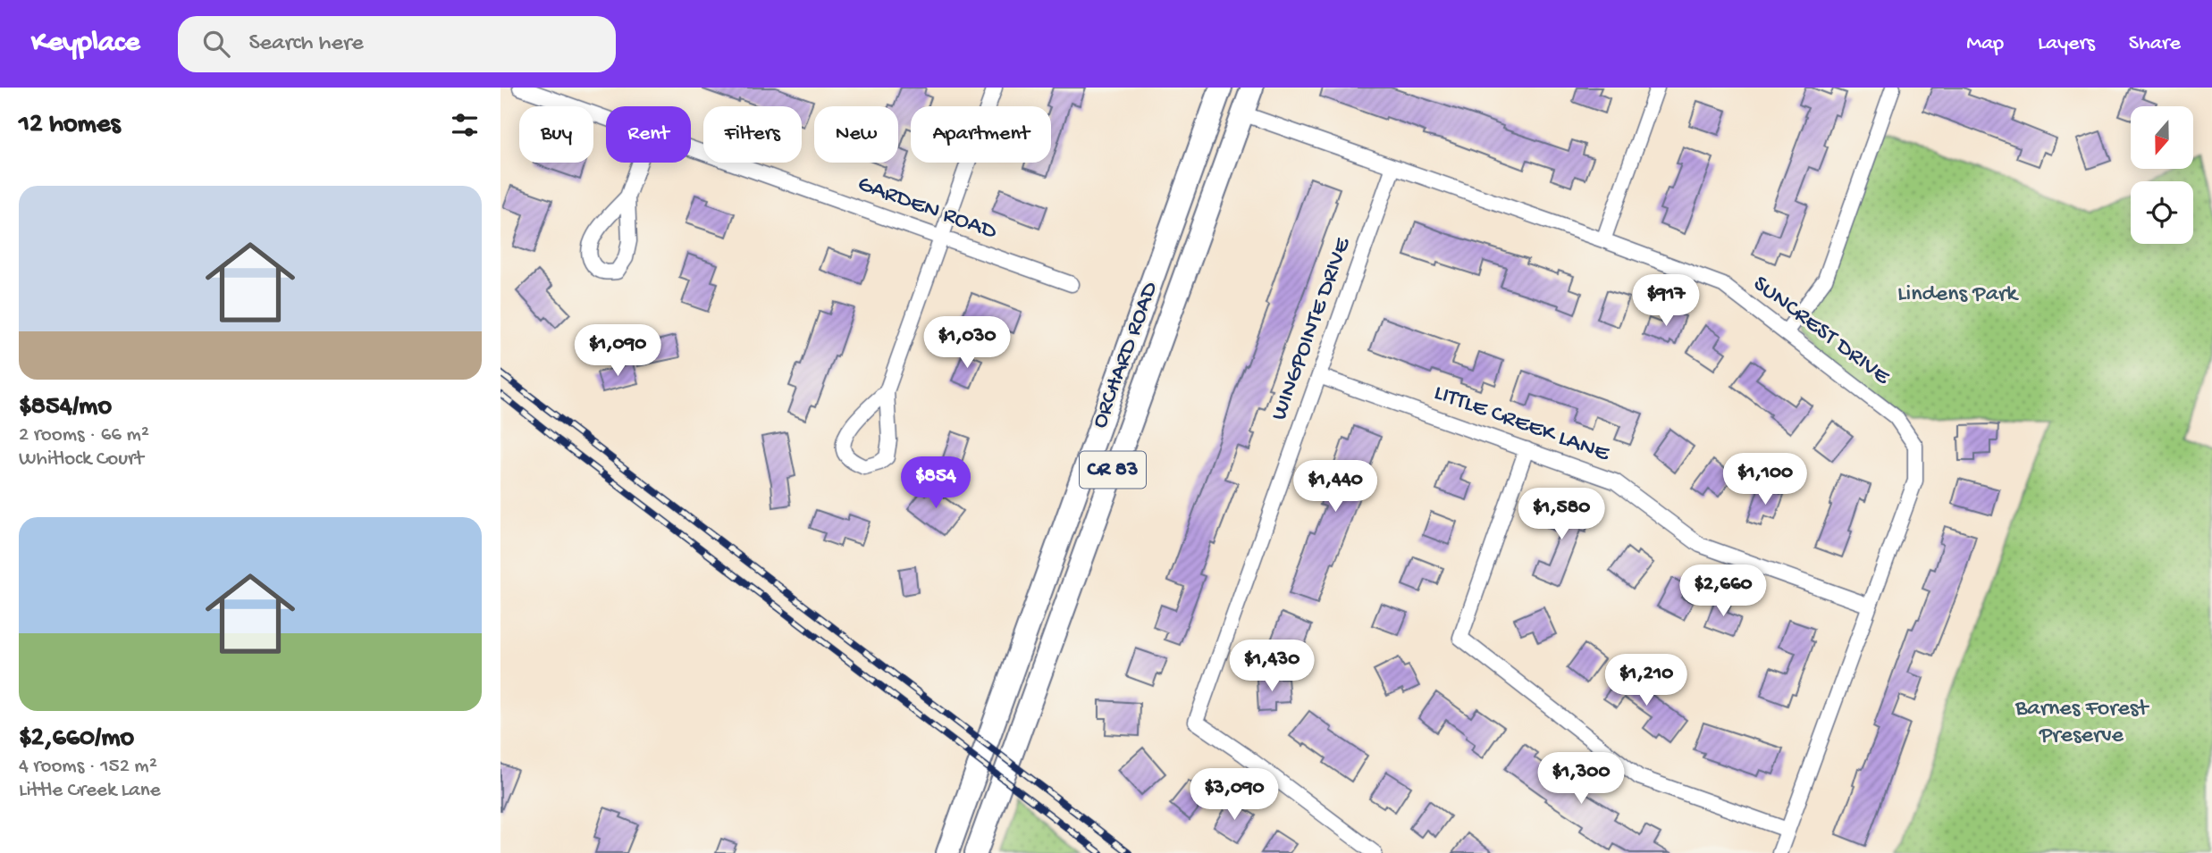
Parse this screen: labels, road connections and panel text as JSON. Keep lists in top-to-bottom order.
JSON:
{
  "streets": {
    "main road": ["ORCHARD ROAD", "CR 83"],
    "street": [
      "GARDEN ROAD",
      "WINGPOINTE DRIVE",
      "SUNCREST DRIVE",
      "LITTLE CREEK LANE"
    ]
  },
  "crossings": [
    ["WINGPOINTE DRIVE", "SUNCREST DRIVE"],
    ["WINGPOINTE DRIVE", "LITTLE CREEK LANE"],
    ["SUNCREST DRIVE", "ORCHARD ROAD"],
    ["SUNCREST DRIVE", "LITTLE CREEK LANE"]
  ],
  "parks": ["Lindens Park", "Barnes Forest Preserve"],
  "north": "bottom",
  "page": {
    "header": "Keyplace",
    "search": "Search here",
    "nav": ["Map", "Layers", "Share"],
    "heading": "12 homes",
    "chip": [
      "Buy",
      "Rent",
      "Filters",
      "New",
      "Apartment"
    ],
    "list": [
      {
        "name": "$854/mo",
        "note": "2 rooms · 66 m² · Whitlock Court"
      },
      {
        "name": "$2,660/mo",
        "note": "4 rooms · 152 m² · Little Creek Lane"
      }
    ],
    "price": [
      "$917",
      "$1,030",
      "$1,090",
      "$1,100",
      "$854",
      "$1,440",
      "$1,580",
      "$2,660",
      "$1,430",
      "$1,210",
      "$1,300",
      "$3,090"
    ]
  }
}
